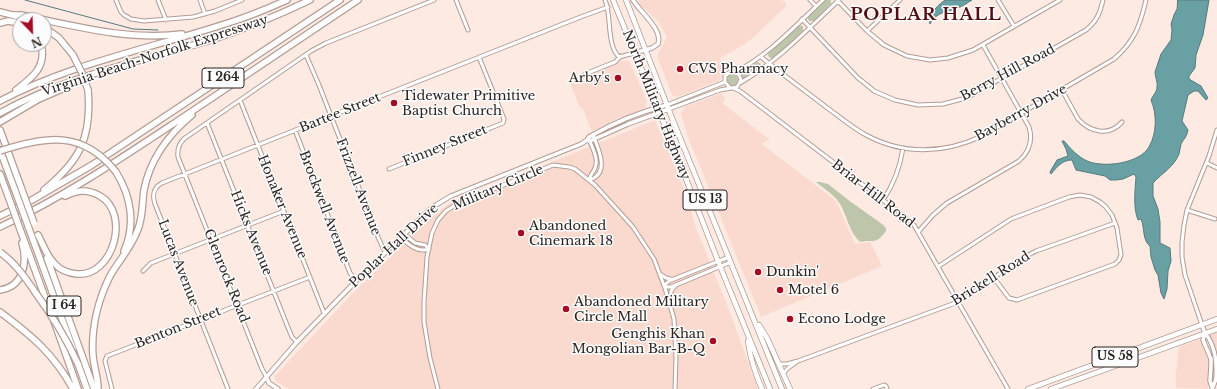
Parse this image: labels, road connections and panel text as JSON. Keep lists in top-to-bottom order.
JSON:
{
  "streets": {
    "highway": ["Virginia Beach-Norfolk Expressway", "I 264", "I 64"],
    "main road": ["North Military Highway", "US 13", "US 58"],
    "street": [
      "Berry Hill Road",
      "Bartee Street",
      "Bayberry Drive",
      "Finney Street",
      "Frizzell Avenue",
      "Military Circle",
      "Briar Hill Road",
      "Honaker Avenue",
      "Brockwell Avenue",
      "Hicks Avenue",
      "Poplar Hall Drive",
      "Lucas Avenue",
      "Glenrock Road",
      "Brickell Road",
      "Benton Street"
    ]
  },
  "crossings": [
    ["North Military Highway", "Poplar Hall Drive"],
    ["Bartee Street", "Finney Street"],
    ["Bartee Street", "Frizzell Avenue"],
    ["Bartee Street", "Honaker Avenue"],
    ["Bartee Street", "Brockwell Avenue"],
    ["Bartee Street", "Hicks Avenue"],
    ["Bartee Street", "Lucas Avenue"],
    ["Bartee Street", "Glenrock Road"],
    ["Frizzell Avenue", "Poplar Hall Drive"],
    ["Briar Hill Road", "Poplar Hall Drive"],
    ["Briar Hill Road", "Brickell Road"],
    ["Honaker Avenue", "Poplar Hall Drive"],
    ["Honaker Avenue", "Benton Street"],
    ["Brockwell Avenue", "Poplar Hall Drive"],
    ["Hicks Avenue", "Poplar Hall Drive"],
    ["Hicks Avenue", "Glenrock Road"],
    ["Hicks Avenue", "Benton Street"],
    ["Poplar Hall Drive", "Glenrock Road"],
    ["Lucas Avenue", "Benton Street"],
    ["Glenrock Road", "Benton Street"]
  ],
  "districts": ["POPLAR HALL"],
  "places": [
    "CVS Pharmacy",
    "Arby's",
    "Tidewater Primitive Baptist Church",
    "Abandoned Cinemark 18",
    "Dunkin'",
    "Motel 6",
    "Abandoned Military Circle Mall",
    "Econo Lodge",
    "Genghis Khan Mongolian Bar-B-Q"
  ],
  "north": "bottom right"
}
